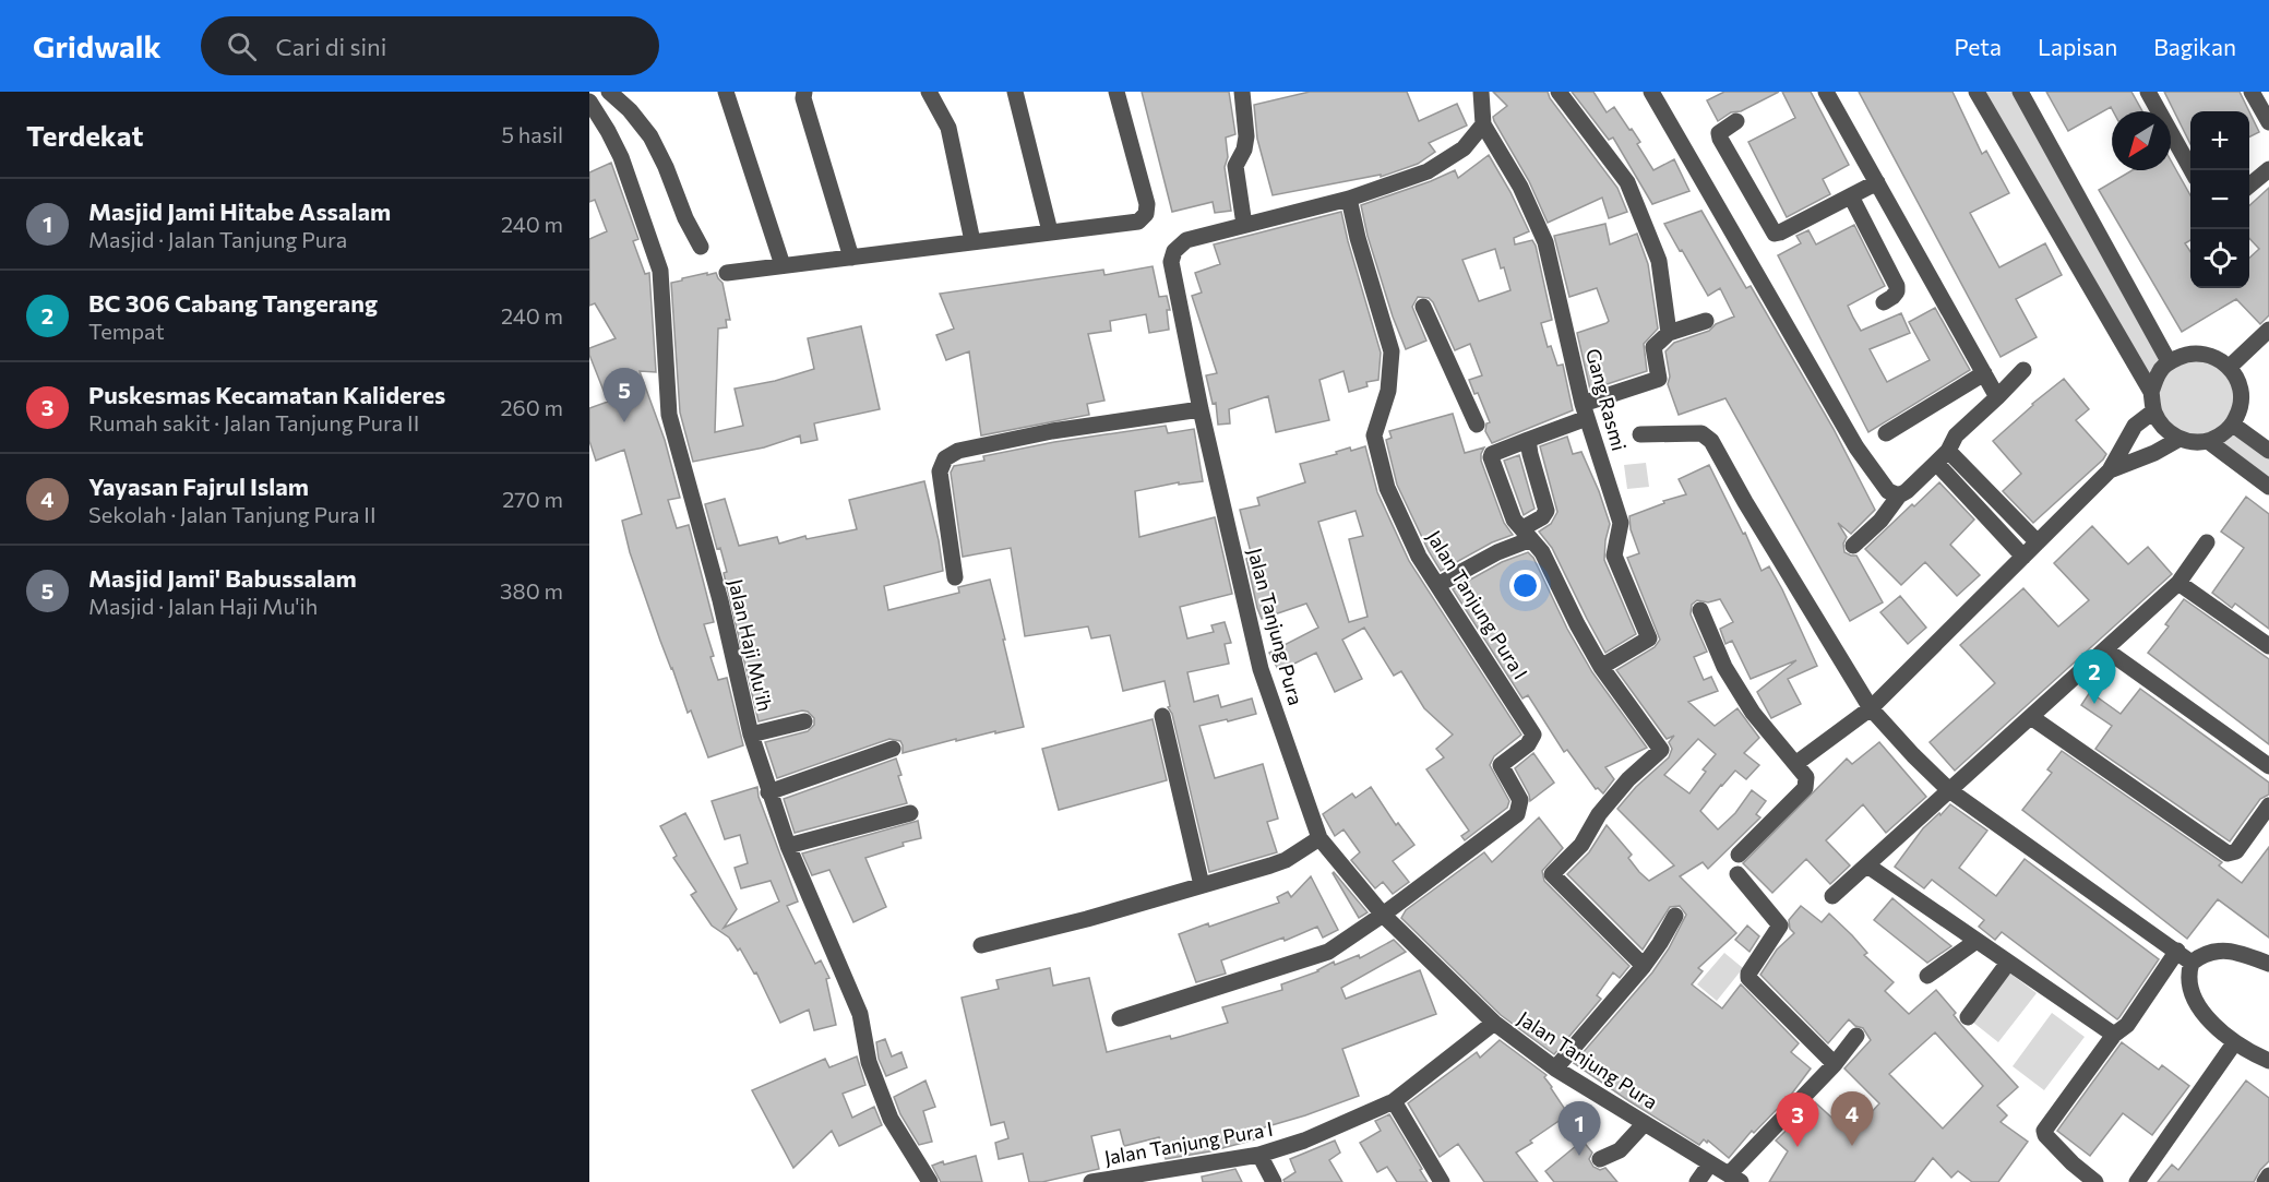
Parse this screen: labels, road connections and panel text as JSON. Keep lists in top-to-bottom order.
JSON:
{
  "streets": {
    "street": [
      "Gang Rasmi",
      "Jalan Tanjung Pura I",
      "Jalan Tanjung Pura",
      "Jalan Haji Mu'ih"
    ]
  },
  "crossings": [
    ["Gang Rasmi", "Jalan Tanjung Pura"],
    ["Jalan Tanjung Pura I", "Jalan Tanjung Pura"]
  ],
  "north": "bottom left",
  "page": {
    "header": "Gridwalk",
    "search": "Cari di sini",
    "nav": ["Peta", "Lapisan", "Bagikan"],
    "heading": ["Terdekat", "5 hasil"],
    "map_buttons": ["+", "−"],
    "list": [
      {
        "mark": "1",
        "name": "Masjid Jami Hitabe Assalam",
        "note": "Masjid · Jalan Tanjung Pura",
        "value": "240 m"
      },
      {
        "mark": "2",
        "name": "BC 306 Cabang Tangerang",
        "note": "Tempat",
        "value": "240 m"
      },
      {
        "mark": "3",
        "name": "Puskesmas Kecamatan Kalideres",
        "note": "Rumah sakit · Jalan Tanjung Pura II",
        "value": "260 m"
      },
      {
        "mark": "4",
        "name": "Yayasan Fajrul Islam",
        "note": "Sekolah · Jalan Tanjung Pura II",
        "value": "270 m"
      },
      {
        "mark": "5",
        "name": "Masjid Jami' Babussalam",
        "note": "Masjid · Jalan Haji Mu'ih",
        "value": "380 m"
      }
    ],
    "pins": [
      "5",
      "2",
      "4",
      "3",
      "1"
    ]
  }
}
